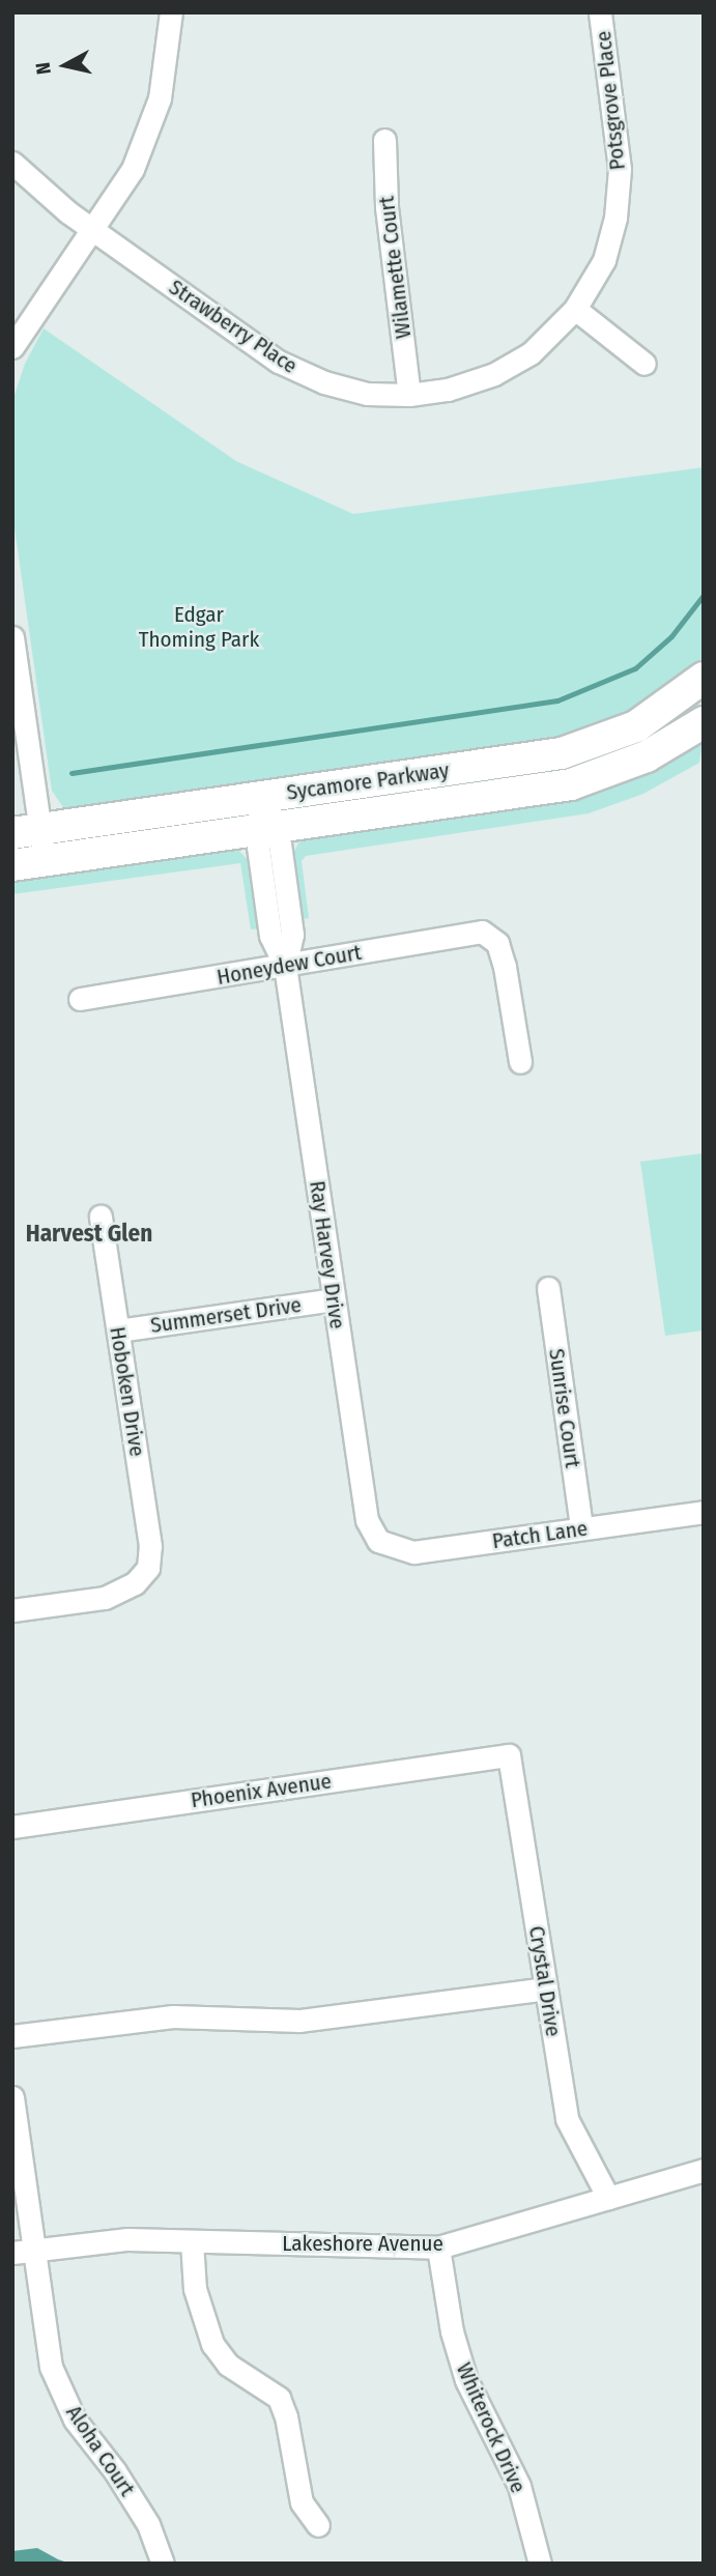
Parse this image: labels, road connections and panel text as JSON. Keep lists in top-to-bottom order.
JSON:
{
  "streets": {
    "main road": ["Sycamore Parkway"],
    "street": [
      "Potsgrove Place",
      "Wilamette Court",
      "Strawberry Place",
      "Honeydew Court",
      "Ray Harvey Drive",
      "Summerset Drive",
      "Hoboken Drive",
      "Sunrise Court",
      "Patch Lane",
      "Phoenix Avenue",
      "Crystal Drive",
      "Lakeshore Avenue",
      "Whiterock Drive",
      "Aloha Court"
    ]
  },
  "crossings": [
    ["Potsgrove Place", "Strawberry Place"],
    ["Wilamette Court", "Strawberry Place"],
    ["Sycamore Parkway", "Ray Harvey Drive"],
    ["Honeydew Court", "Ray Harvey Drive"],
    ["Ray Harvey Drive", "Summerset Drive"],
    ["Ray Harvey Drive", "Patch Lane"],
    ["Summerset Drive", "Hoboken Drive"],
    ["Sunrise Court", "Patch Lane"],
    ["Phoenix Avenue", "Crystal Drive"],
    ["Crystal Drive", "Lakeshore Avenue"],
    ["Lakeshore Avenue", "Whiterock Drive"],
    ["Lakeshore Avenue", "Aloha Court"]
  ],
  "districts": ["Harvest Glen"],
  "parks": ["Edgar Thoming Park"],
  "north": "left"
}
